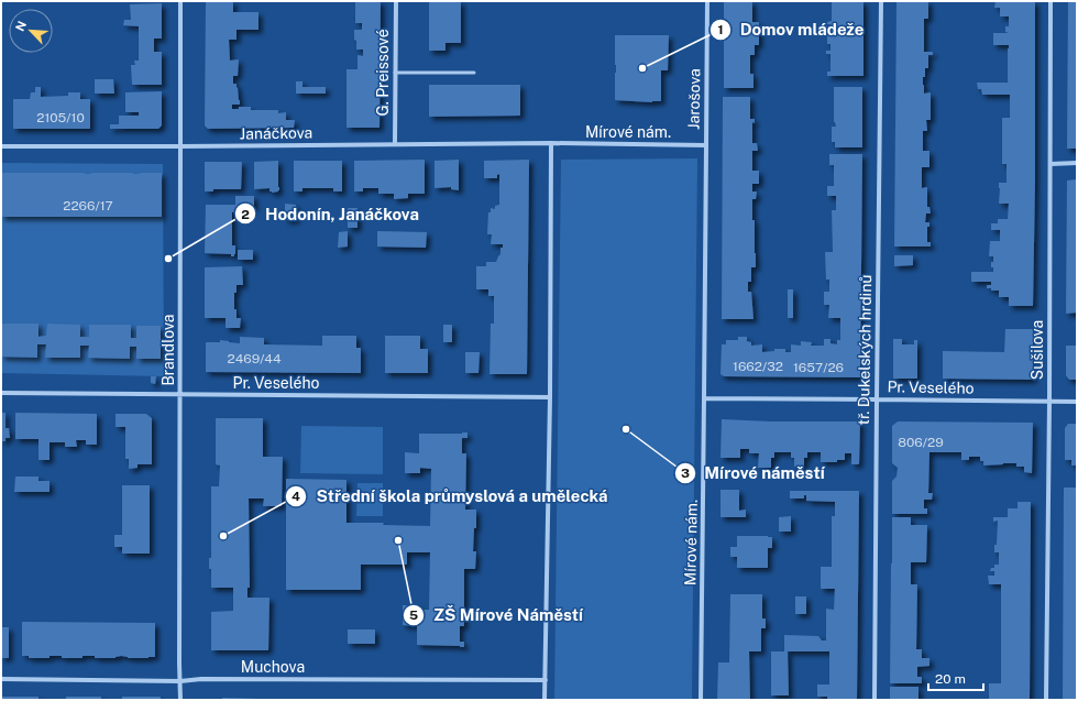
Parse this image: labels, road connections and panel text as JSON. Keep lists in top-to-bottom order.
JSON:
{
  "streets": {
    "street": [
      "G. Preissové",
      "Jarošova",
      "Mírové nám.",
      "Janáčkova",
      "Brandlova",
      "tř. Dukelských hrdinů",
      "Sušilova",
      "Pr. Veselého",
      "Muchova"
    ]
  },
  "crossings": [
    ["G. Preissové", "Janáčkova"],
    ["Jarošova", "Mírové nám."],
    ["Mírové nám.", "Janáčkova"],
    ["Mírové nám.", "Pr. Veselého"],
    ["Janáčkova", "Brandlova"],
    ["Brandlova", "Pr. Veselého"],
    ["Brandlova", "Muchova"],
    ["tř. Dukelských hrdinů", "Pr. Veselého"],
    ["Sušilova", "Pr. Veselého"]
  ],
  "places": [
    "Domov mládeže",
    "Hodonín, Janáčkova",
    "Mírové náměstí",
    "Střední škola průmyslová a umělecká",
    "ZŠ Mírové Náměstí"
  ],
  "house_numbers": [
    "2105/10",
    "2266/17",
    "2469/44",
    "1662/32",
    "1657/26",
    "806/29"
  ],
  "scale_bar": "20 m",
  "north": "top left"
}
